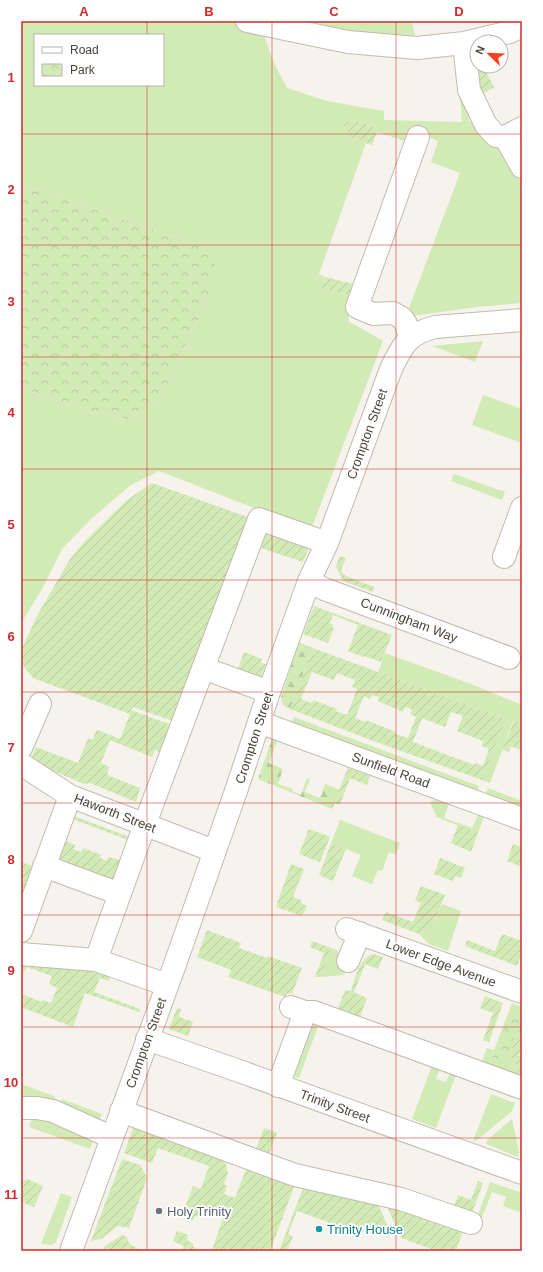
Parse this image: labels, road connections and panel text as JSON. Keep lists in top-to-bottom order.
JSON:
{
  "streets": {
    "street": [
      "Crompton Street",
      "Cunningham Way",
      "Sunfield Road",
      "Haworth Street",
      "Lower Edge Avenue",
      "Trinity Street"
    ]
  },
  "crossings": [
    ["Crompton Street", "Cunningham Way"],
    ["Crompton Street", "Sunfield Road"],
    ["Crompton Street", "Haworth Street"],
    ["Crompton Street", "Trinity Street"]
  ],
  "places": ["Holy Trinity", "Trinity House"],
  "legend": ["Road", "Park"],
  "north": "top left",
  "grid": {
    "columns": [
      "A",
      "B",
      "C",
      "D"
    ],
    "rows": [
      "1",
      "2",
      "3",
      "4",
      "5",
      "6",
      "7",
      "8",
      "9",
      "10",
      "11"
    ]
  }
}
